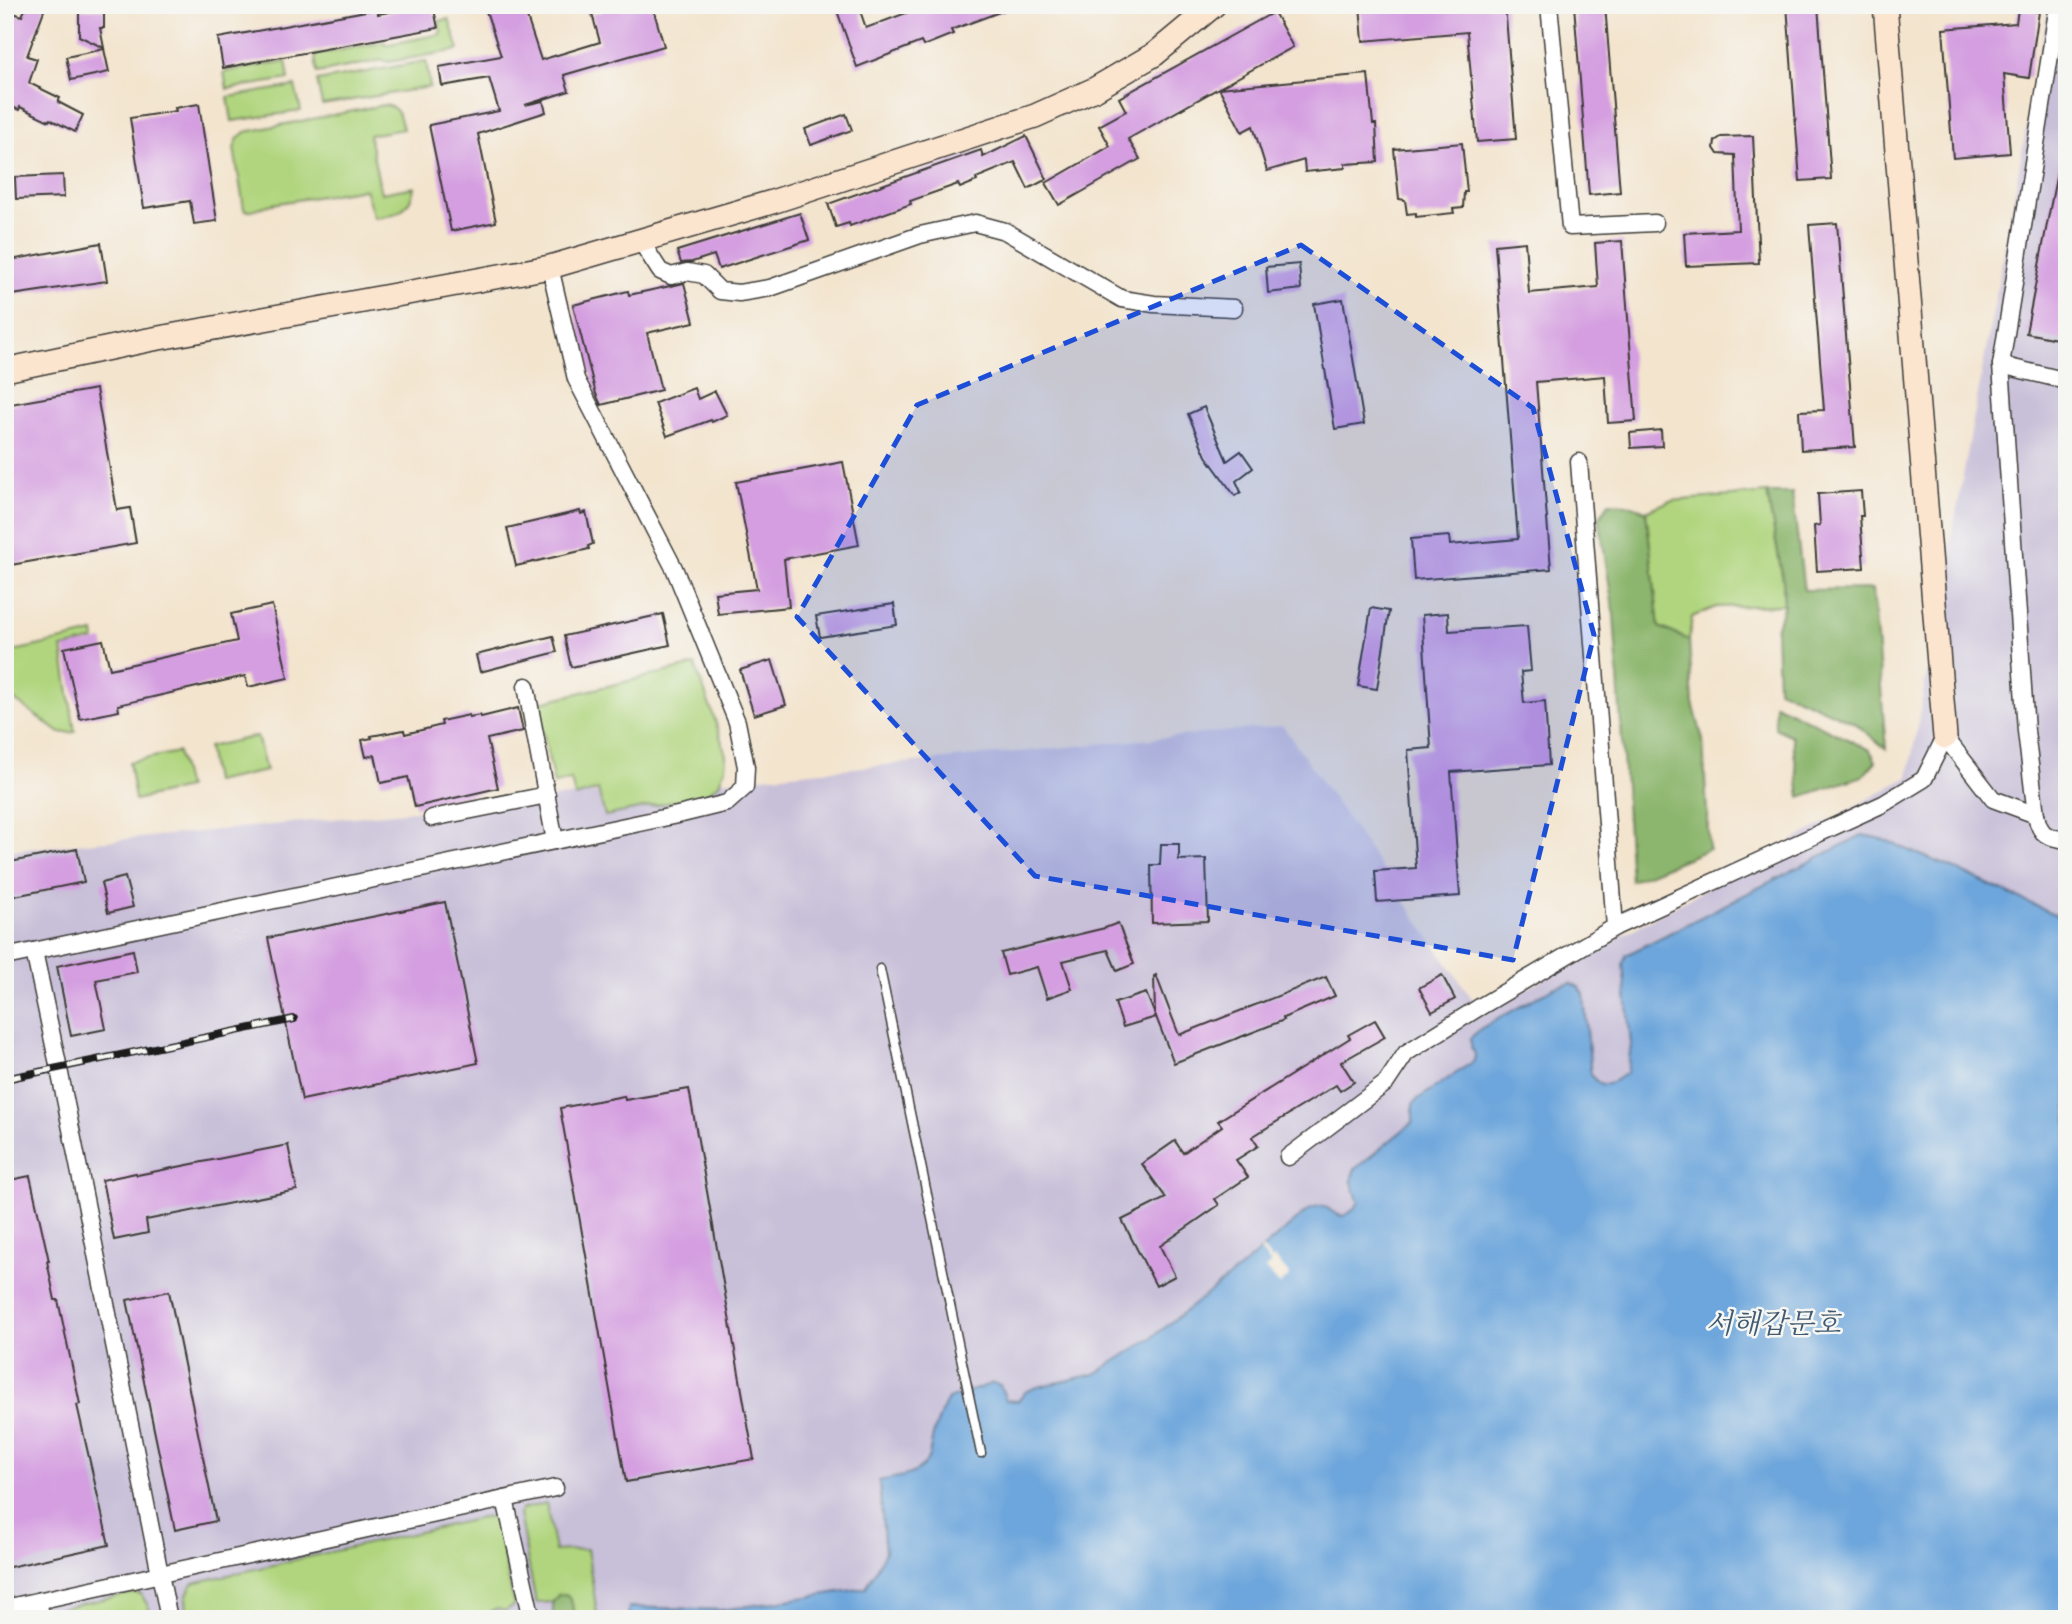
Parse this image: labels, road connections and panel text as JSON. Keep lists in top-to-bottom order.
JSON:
{
  "water": ["서해갑문호"]
}
